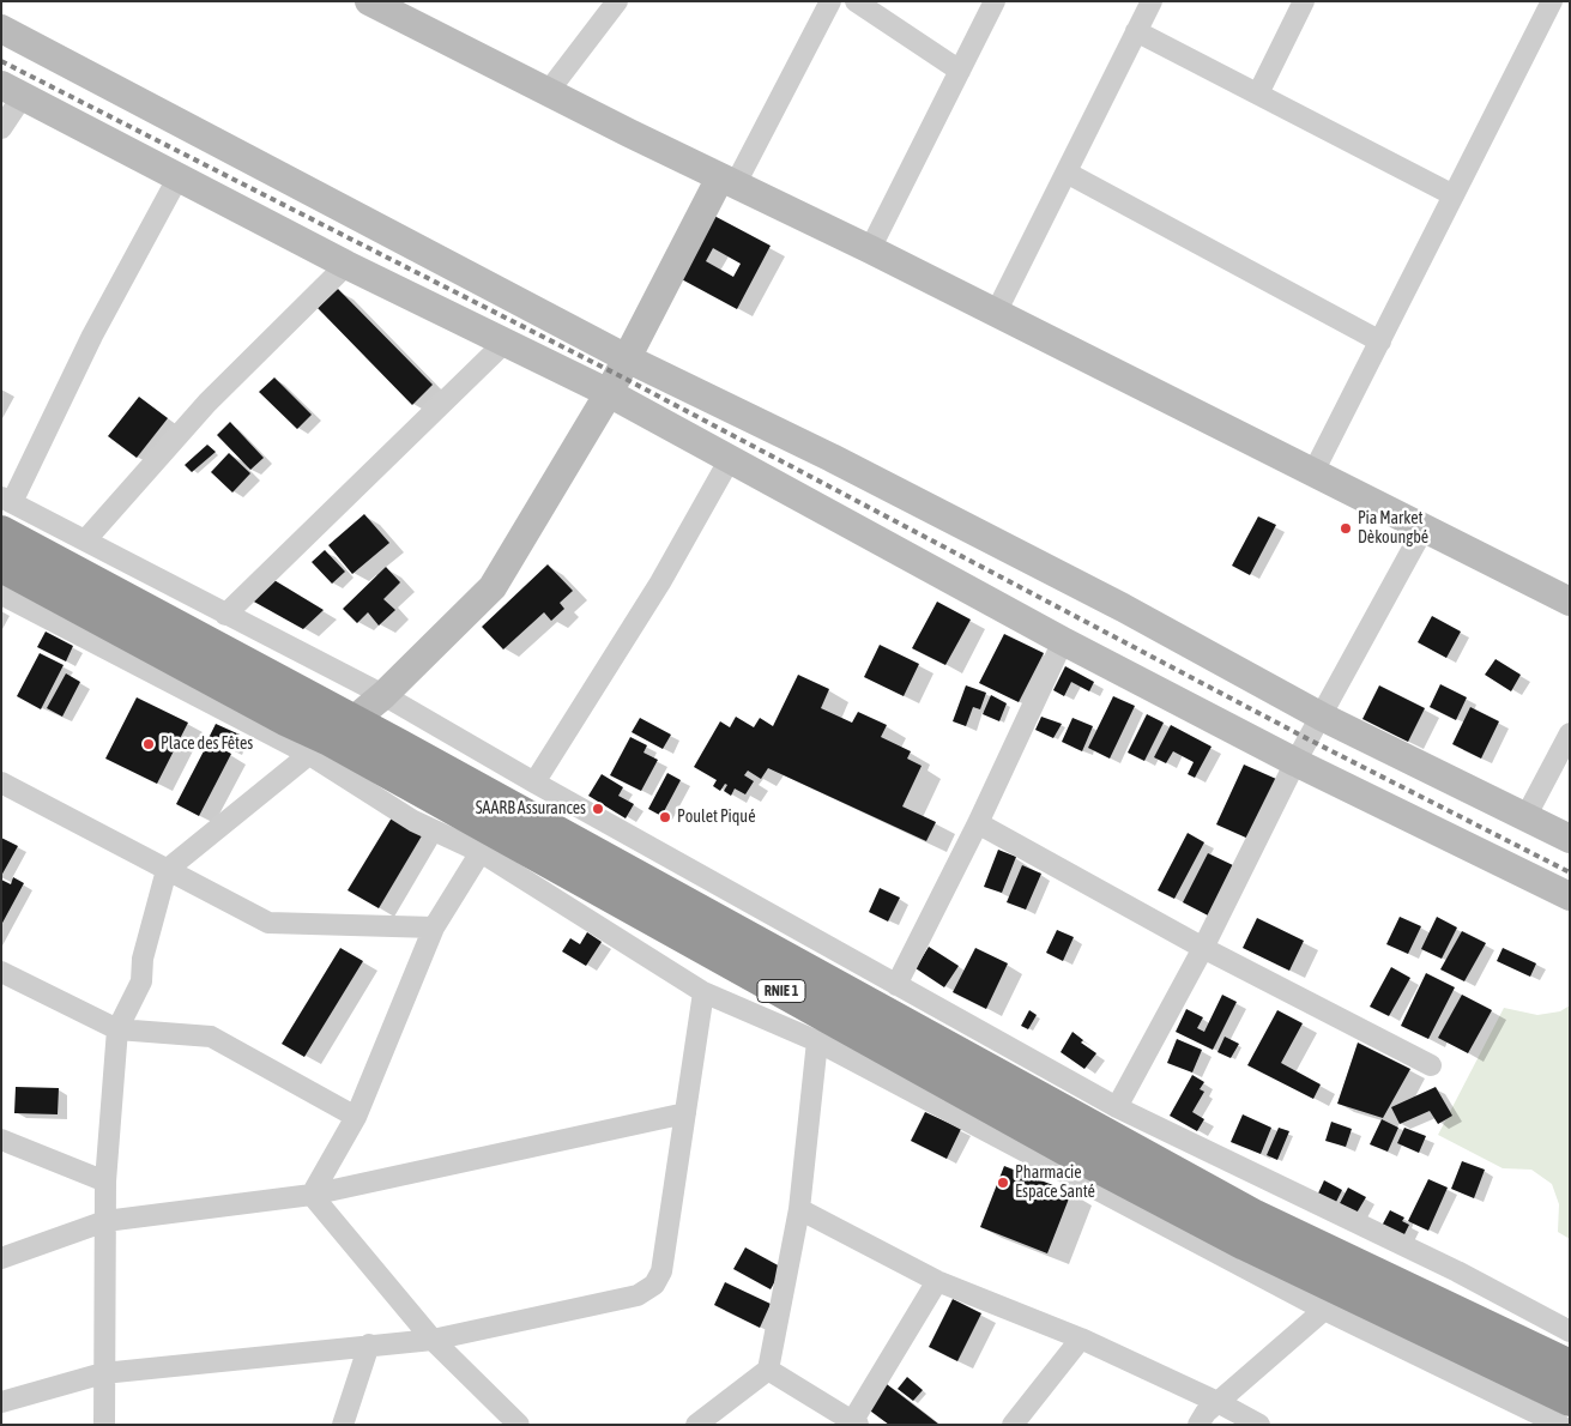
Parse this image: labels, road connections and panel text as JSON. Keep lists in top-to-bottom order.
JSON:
{
  "streets": {
    "highway": ["RNIE 1"]
  },
  "places": [
    "Pia Market Dèkoungbé",
    "Place des Fêtes",
    "SAARB Assurances",
    "Poulet Piqué",
    "Pharmacie Espace Santé"
  ]
}
